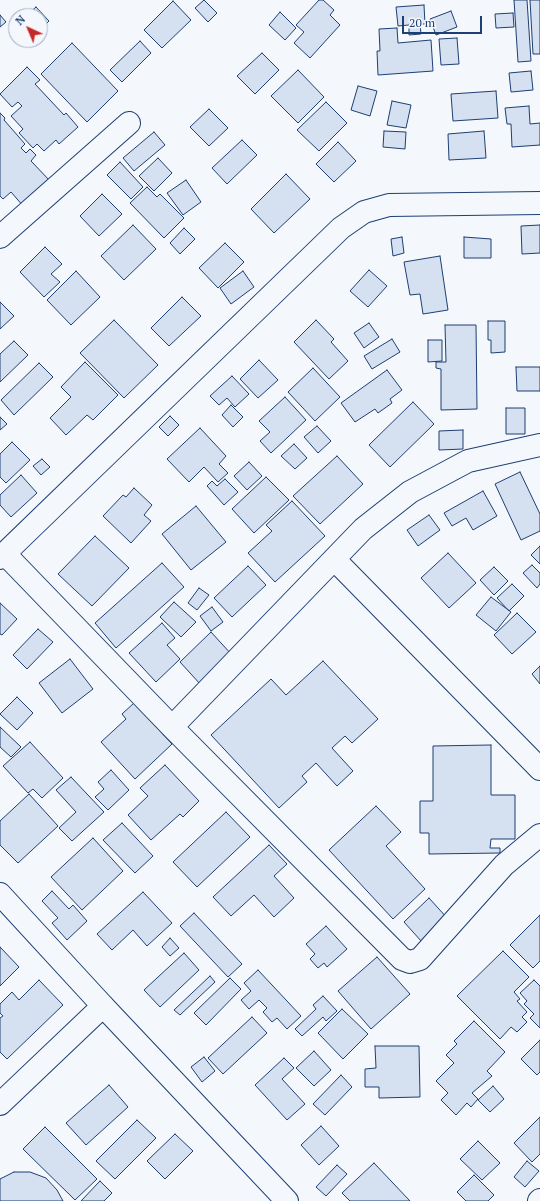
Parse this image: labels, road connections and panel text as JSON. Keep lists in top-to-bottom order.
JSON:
{
  "scale_bar": "20 m",
  "north": "top left"
}
